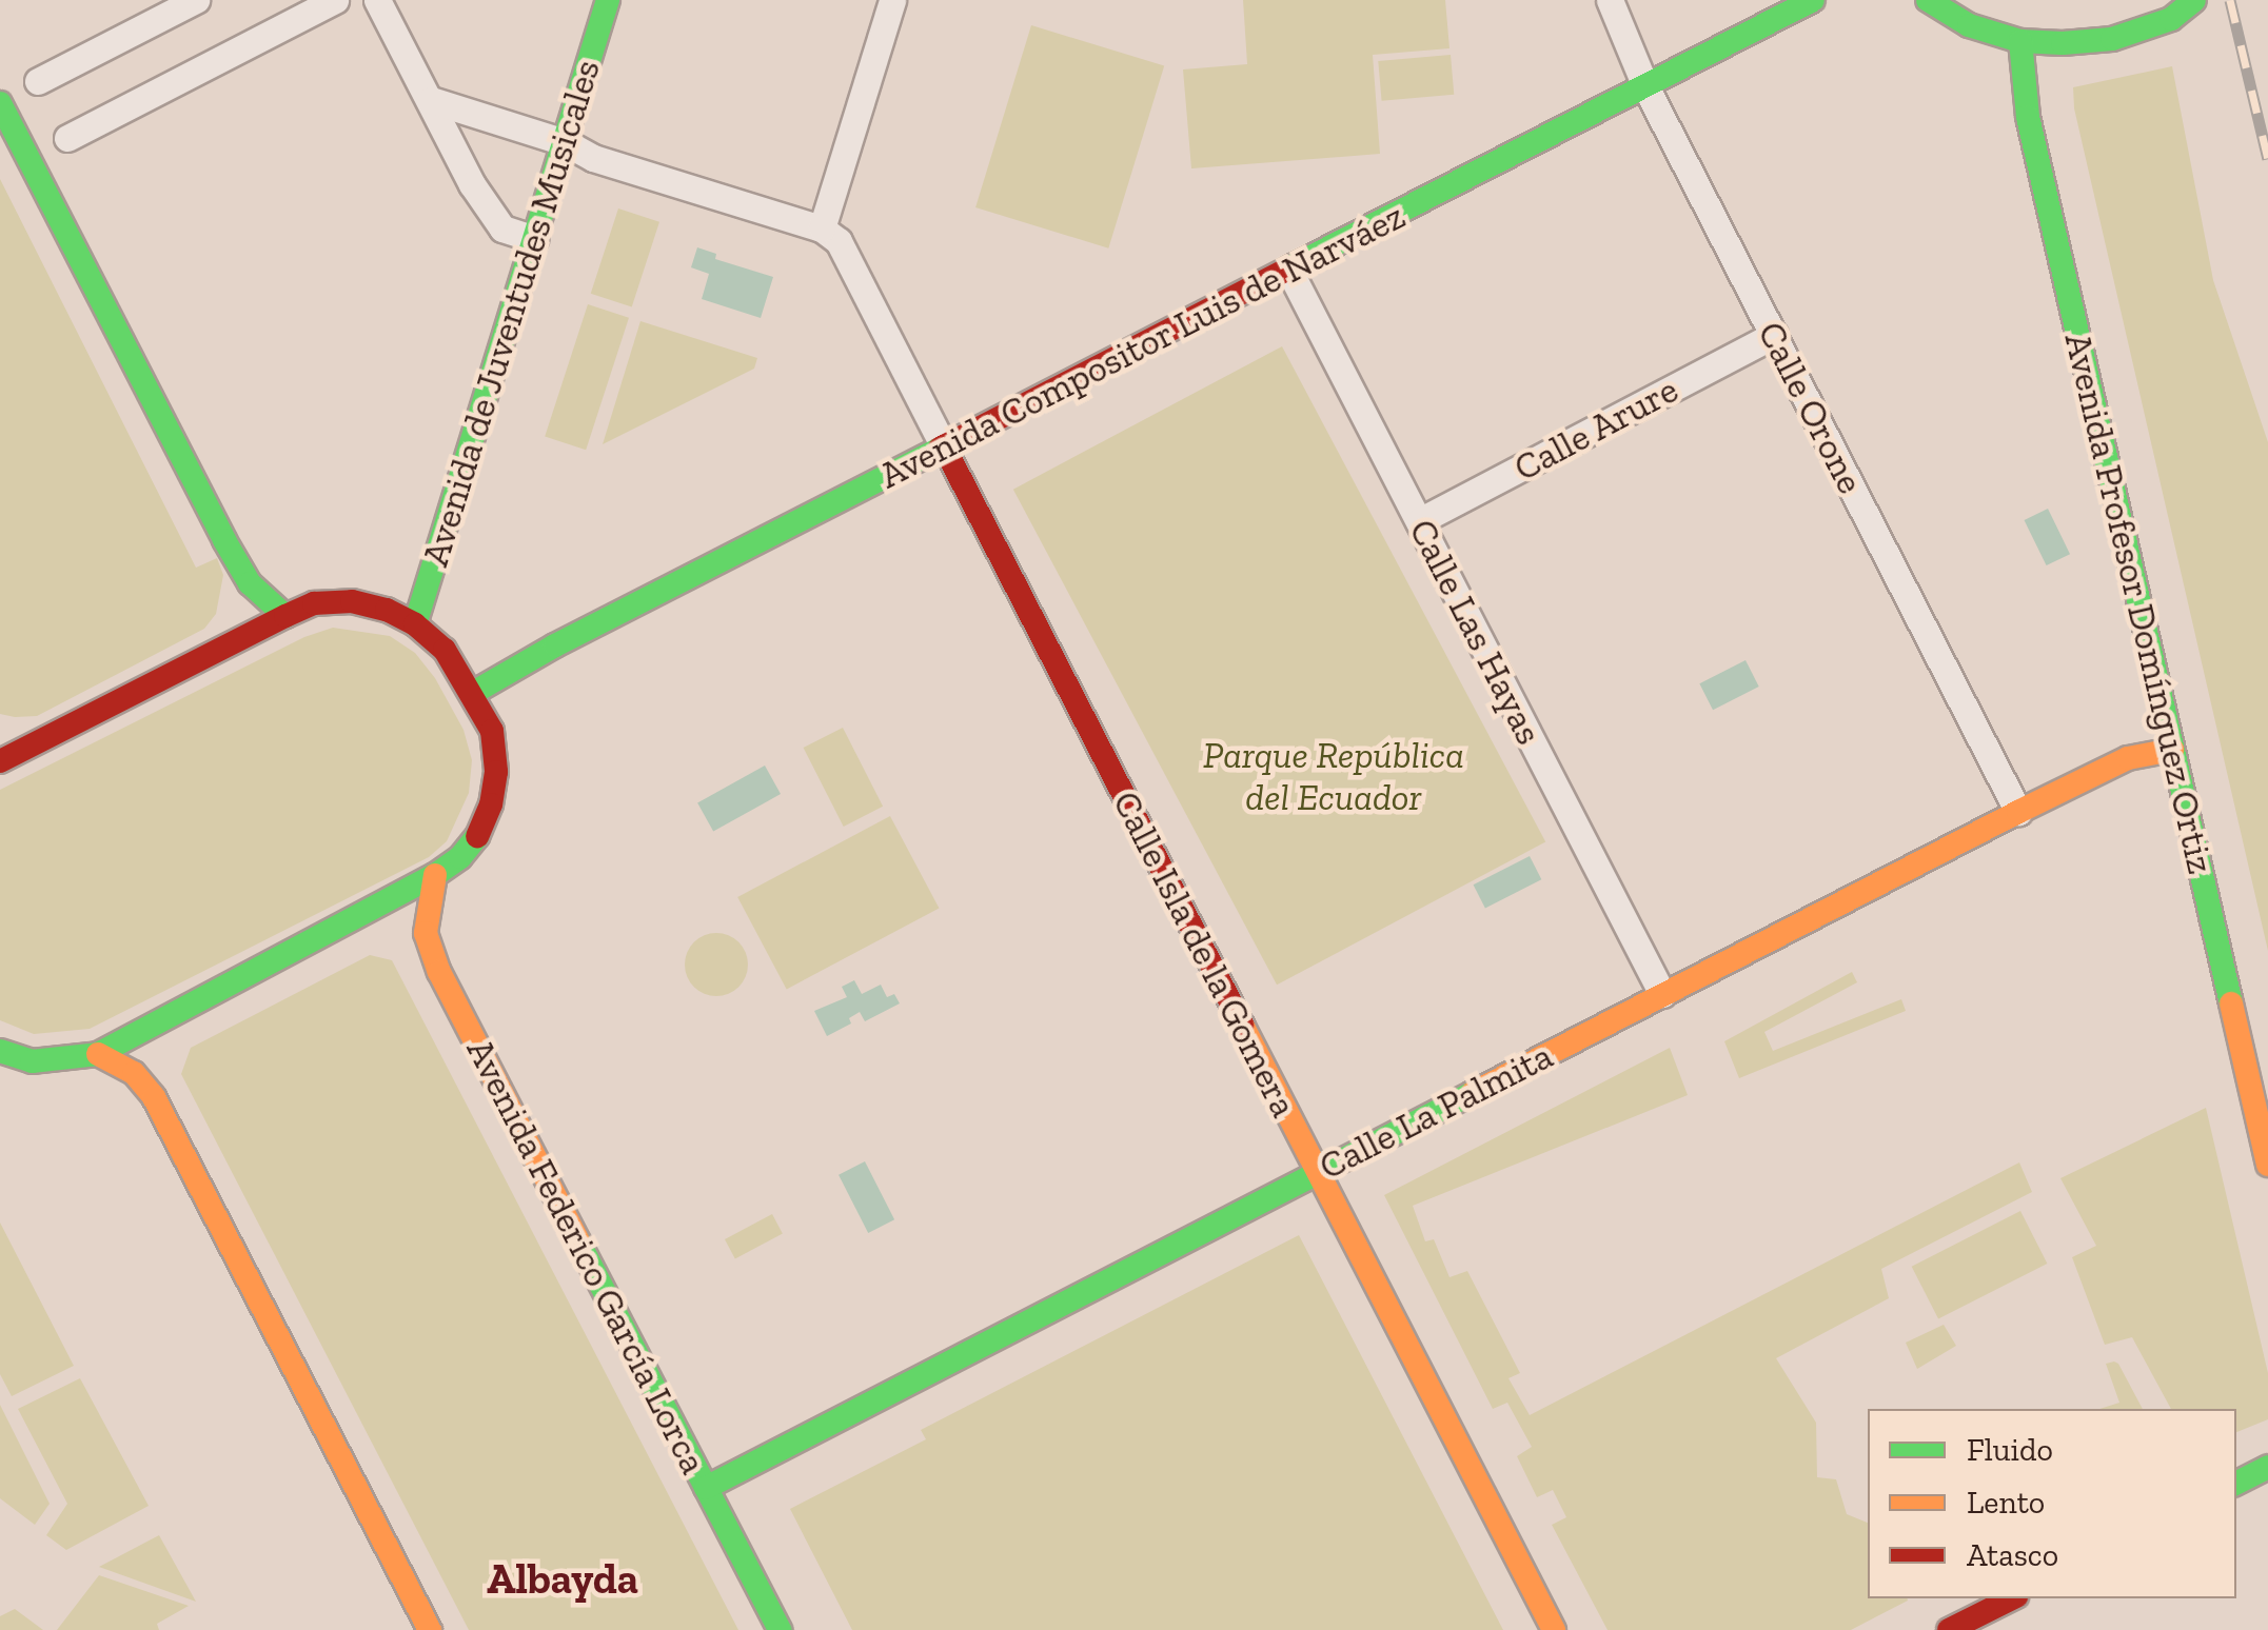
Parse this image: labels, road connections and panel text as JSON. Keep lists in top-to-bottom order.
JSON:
{
  "streets": {
    "main road": [
      "Avenida de Juventudes Musicales",
      "Avenida Compositor Luis de Narváez",
      "Avenida Profesor Domínguez Ortiz",
      "Calle Isla de la Gomera",
      "Calle La Palmita",
      "Avenida Federico García Lorca"
    ],
    "street": ["Calle Orone", "Calle Arure", "Calle Las Hayas"]
  },
  "crossings": [
    ["Avenida Compositor Luis de Narváez", "Calle Orone"],
    ["Avenida Compositor Luis de Narváez", "Calle Las Hayas"],
    ["Avenida Compositor Luis de Narváez", "Calle Isla de la Gomera"],
    ["Calle Orone", "Calle Arure"],
    ["Calle Orone", "Calle La Palmita"],
    ["Calle Arure", "Calle Las Hayas"],
    ["Avenida Profesor Domínguez Ortiz", "Calle La Palmita"],
    ["Calle Las Hayas", "Calle La Palmita"],
    ["Calle Isla de la Gomera", "Calle La Palmita"],
    ["Calle La Palmita", "Avenida Federico García Lorca"]
  ],
  "districts": ["Albayda"],
  "parks": ["Parque República del Ecuador"],
  "legend": ["Fluido", "Lento", "Atasco"]
}
